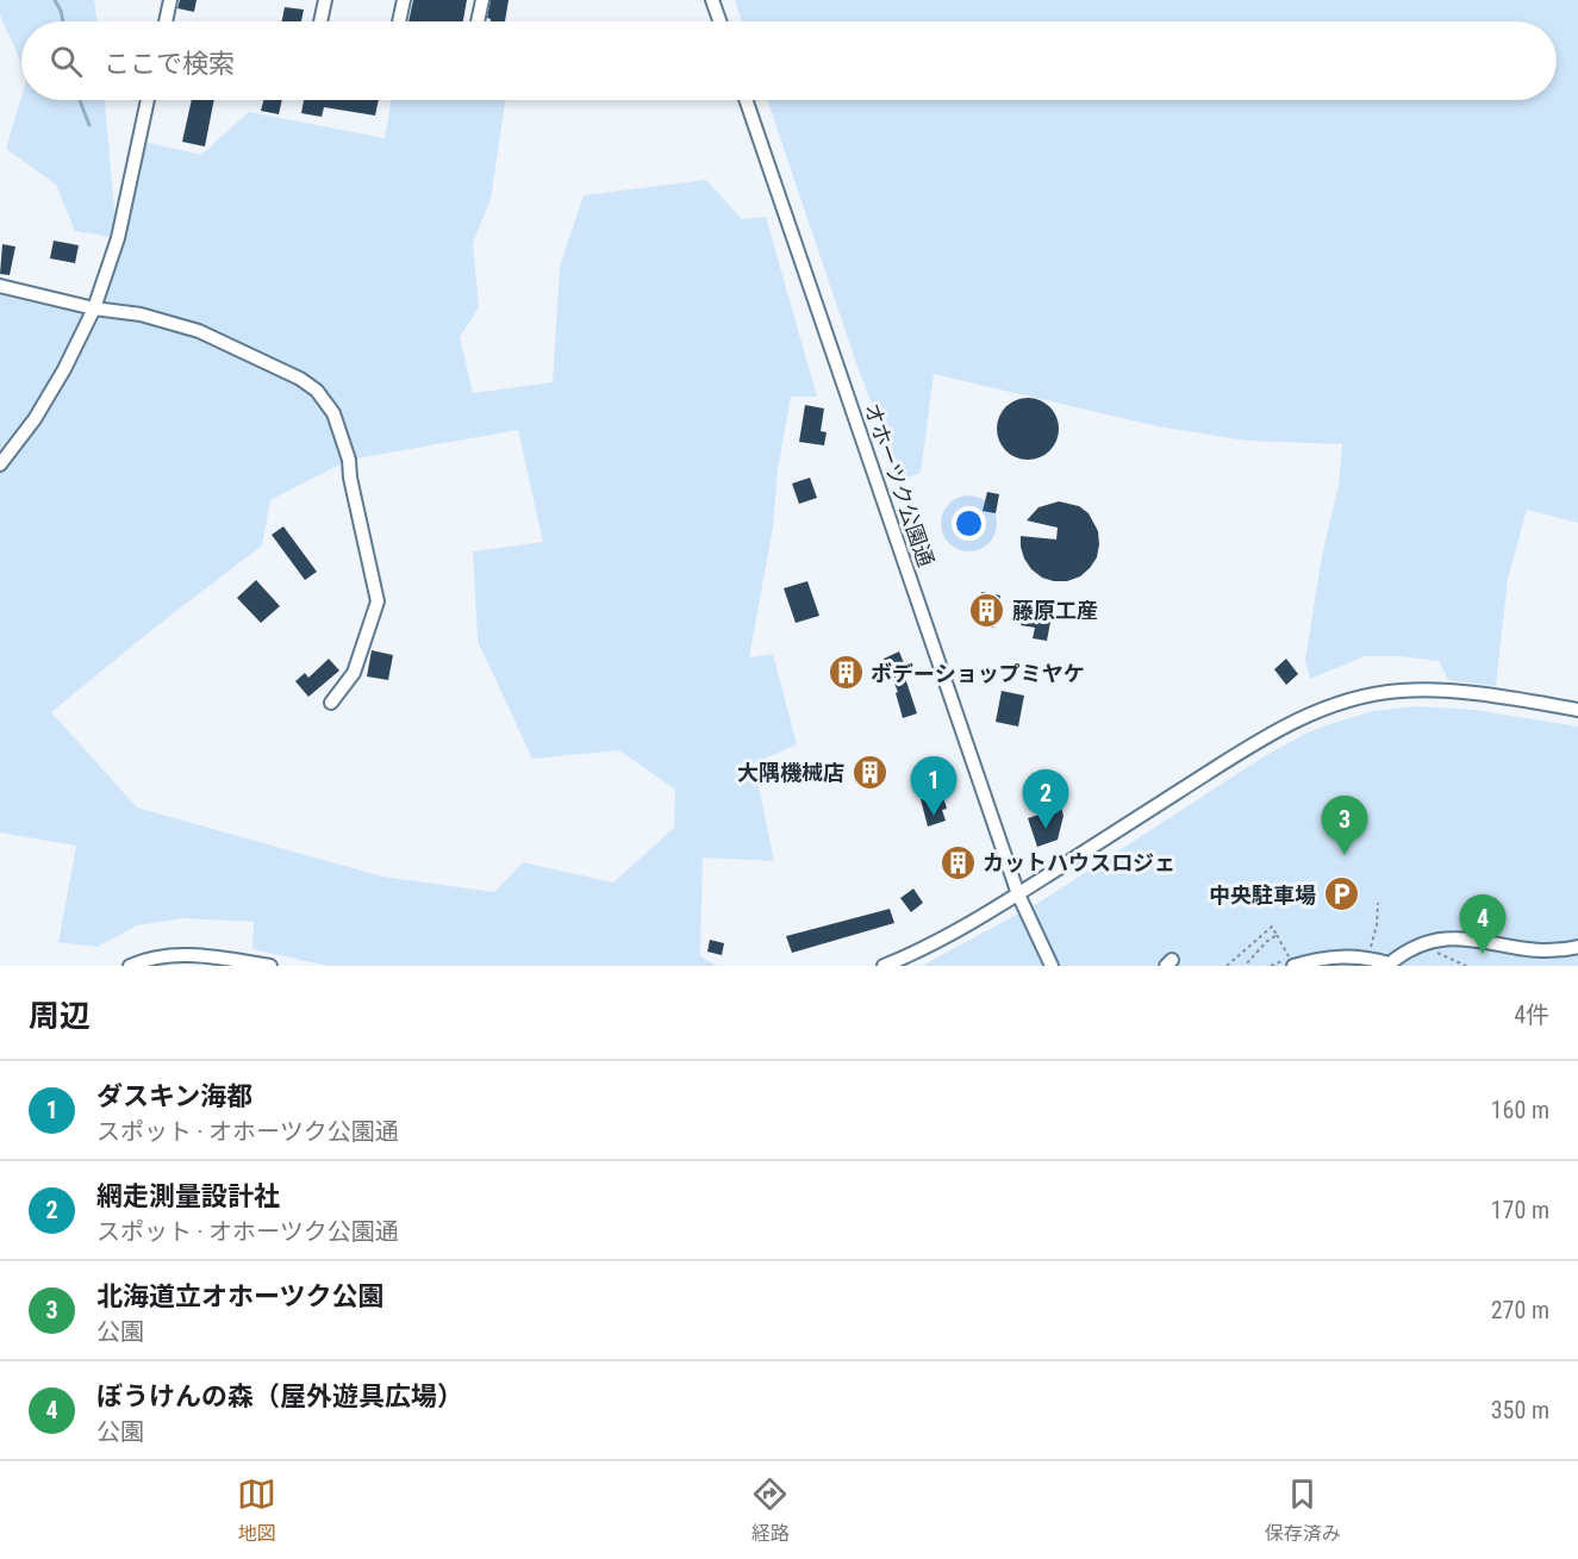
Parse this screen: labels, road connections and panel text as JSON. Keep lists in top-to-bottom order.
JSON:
{
  "streets": {
    "street": ["オホーツク公園通"]
  },
  "places": {
    "building": [
      "藤原工産",
      "ボデーショップミヤケ",
      "大隅機械店",
      "カットハウスロジェ"
    ],
    "parking": ["中央駐車場"]
  },
  "page": {
    "search": "ここで検索",
    "pins": [
      "1",
      "2",
      "3",
      "4"
    ],
    "heading": ["周辺", "4件"],
    "list": [
      {
        "mark": "1",
        "name": "ダスキン海都",
        "note": "スポット · オホーツク公園通",
        "value": "160 m"
      },
      {
        "mark": "2",
        "name": "網走測量設計社",
        "note": "スポット · オホーツク公園通",
        "value": "170 m"
      },
      {
        "mark": "3",
        "name": "北海道立オホーツク公園",
        "note": "公園",
        "value": "270 m"
      },
      {
        "mark": "4",
        "name": "ぼうけんの森（屋外遊具広場）",
        "note": "公園",
        "value": "350 m"
      }
    ],
    "nav": ["地図", "経路", "保存済み"]
  }
}
